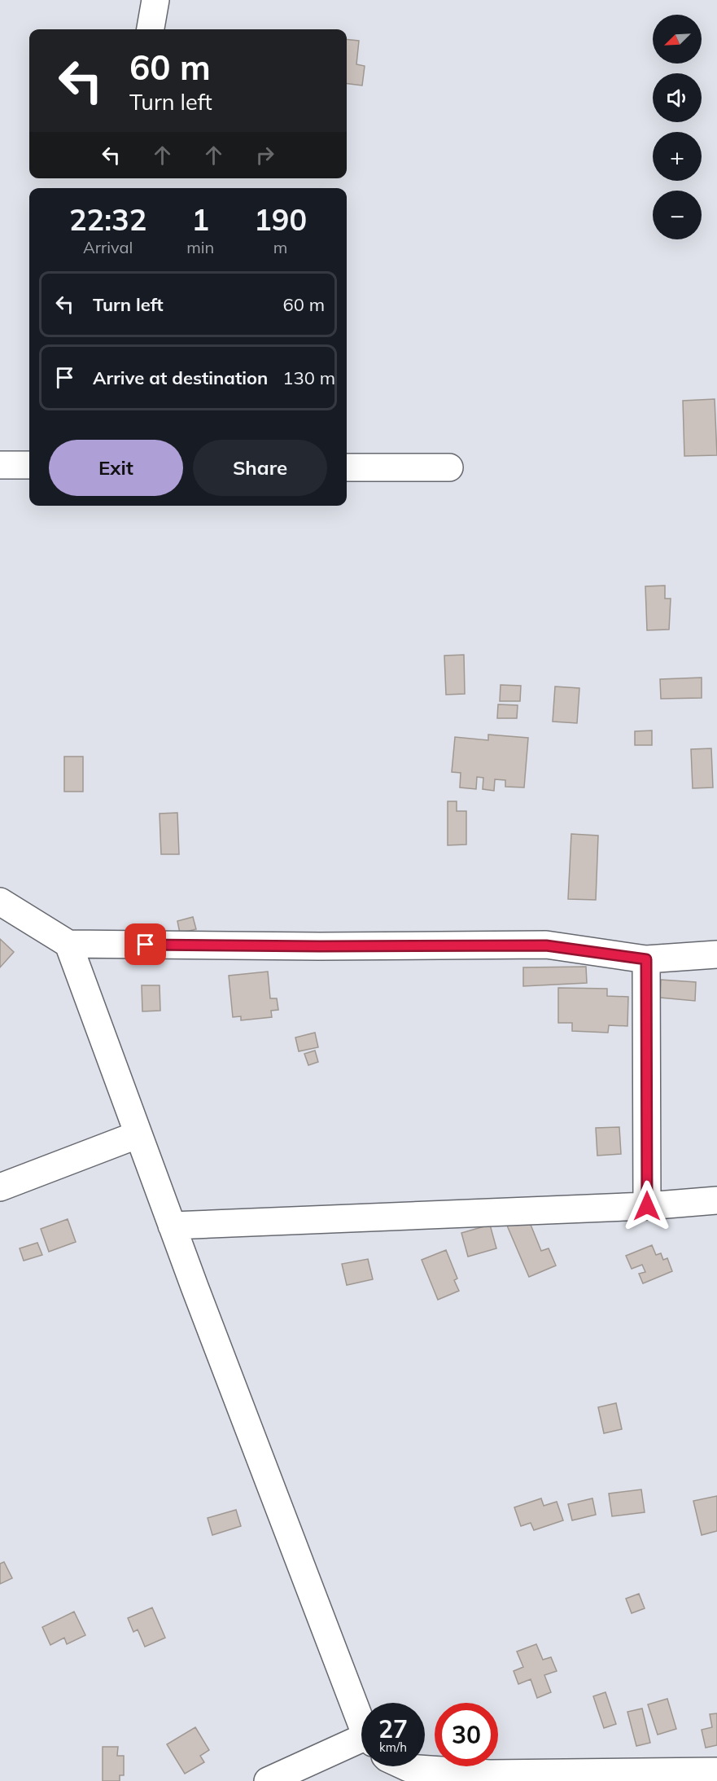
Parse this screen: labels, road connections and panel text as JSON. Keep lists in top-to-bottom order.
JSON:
{
  "north": "bottom left",
  "page": {
    "map_buttons": ["+", "−"],
    "turn": ["60 m", "Turn left"],
    "eta": [
      "22:32",
      "Arrival",
      "1",
      "min",
      "190",
      "m"
    ],
    "list": [
      {
        "name": "Turn left",
        "value": "60 m"
      },
      {
        "name": "Arrive at destination",
        "value": "130 m"
      }
    ],
    "buttons": ["Exit", "Share"],
    "speed": "27 km/h",
    "limit": "30"
  }
}
